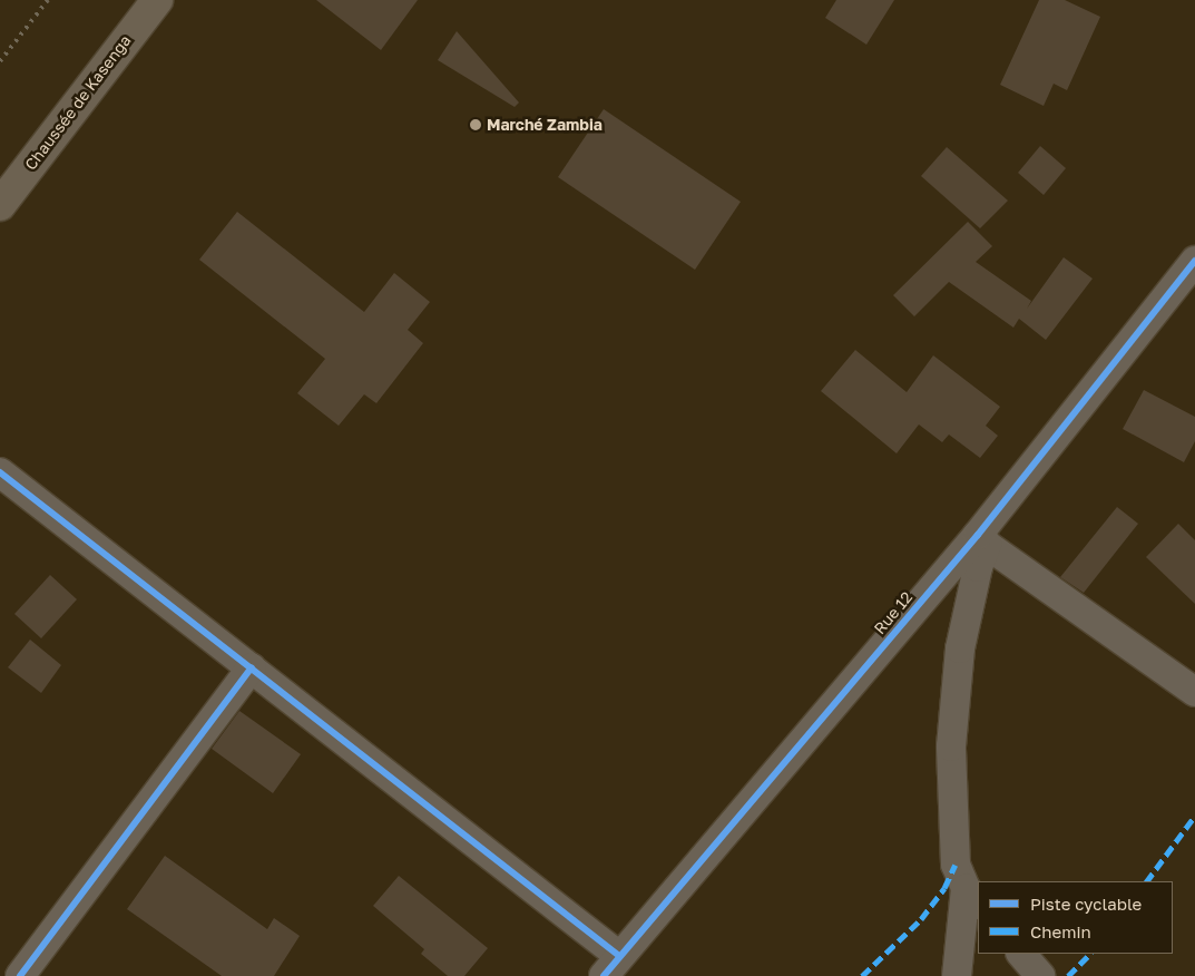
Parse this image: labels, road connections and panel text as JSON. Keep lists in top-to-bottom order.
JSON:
{
  "streets": {
    "main road": ["Chaussée de Kasenga"],
    "street": ["Rue 12"]
  },
  "places": ["Marché Zambia"],
  "legend": ["Piste cyclable", "Chemin"]
}
